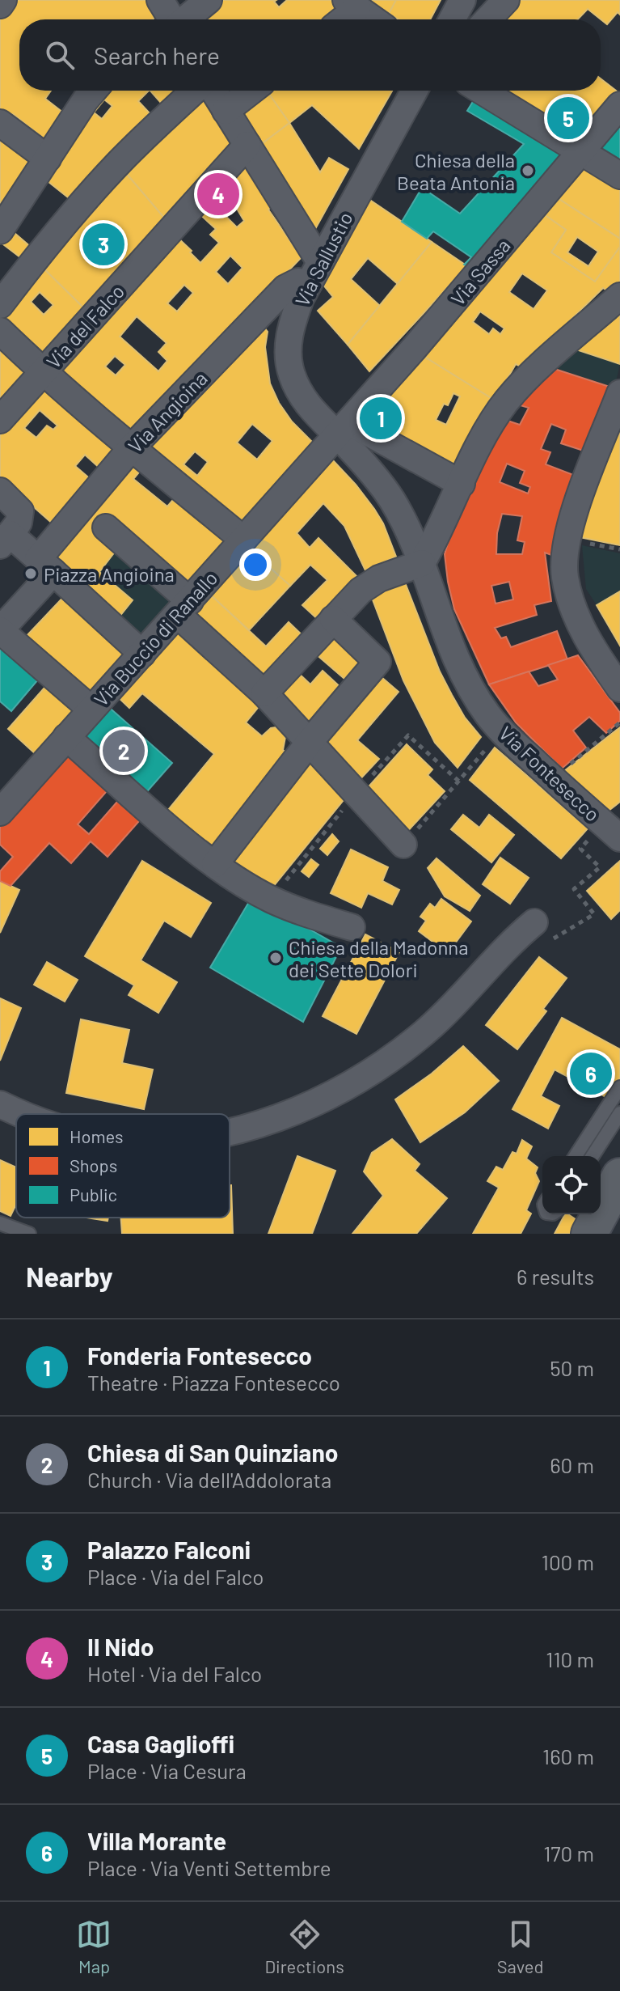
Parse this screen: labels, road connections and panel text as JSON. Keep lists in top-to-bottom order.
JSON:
{
  "streets": {
    "street": [
      "Via Sallustio",
      "Via Sassa",
      "Via del Falco",
      "Via Angioina",
      "Via Buccio di Ranallo",
      "Via Fontesecco"
    ]
  },
  "crossings": [
    ["Via Sallustio", "Via Sassa"],
    ["Via Sallustio", "Via Angioina"],
    ["Via Sallustio", "Via Buccio di Ranallo"],
    ["Via Sallustio", "Via Fontesecco"],
    ["Via Sassa", "Via Buccio di Ranallo"]
  ],
  "places": ["Chiesa della Beata Antonia", "Piazza Angioina", "Chiesa della Madonna dei Sette Dolori"],
  "legend": ["Homes", "Shops", "Public"],
  "page": {
    "search": "Search here",
    "pins": [
      "5",
      "4",
      "3",
      "1",
      "2",
      "6"
    ],
    "heading": ["Nearby", "6 results"],
    "list": [
      {
        "mark": "1",
        "name": "Fonderia Fontesecco",
        "note": "Theatre · Piazza Fontesecco",
        "value": "50 m"
      },
      {
        "mark": "2",
        "name": "Chiesa di San Quinziano",
        "note": "Church · Via dell'Addolorata",
        "value": "60 m"
      },
      {
        "mark": "3",
        "name": "Palazzo Falconi",
        "note": "Place · Via del Falco",
        "value": "100 m"
      },
      {
        "mark": "4",
        "name": "Il Nido",
        "note": "Hotel · Via del Falco",
        "value": "110 m"
      },
      {
        "mark": "5",
        "name": "Casa Gaglioffi",
        "note": "Place · Via Cesura",
        "value": "160 m"
      },
      {
        "mark": "6",
        "name": "Villa Morante",
        "note": "Place · Via Venti Settembre",
        "value": "170 m"
      }
    ],
    "nav": ["Map", "Directions", "Saved"]
  }
}
